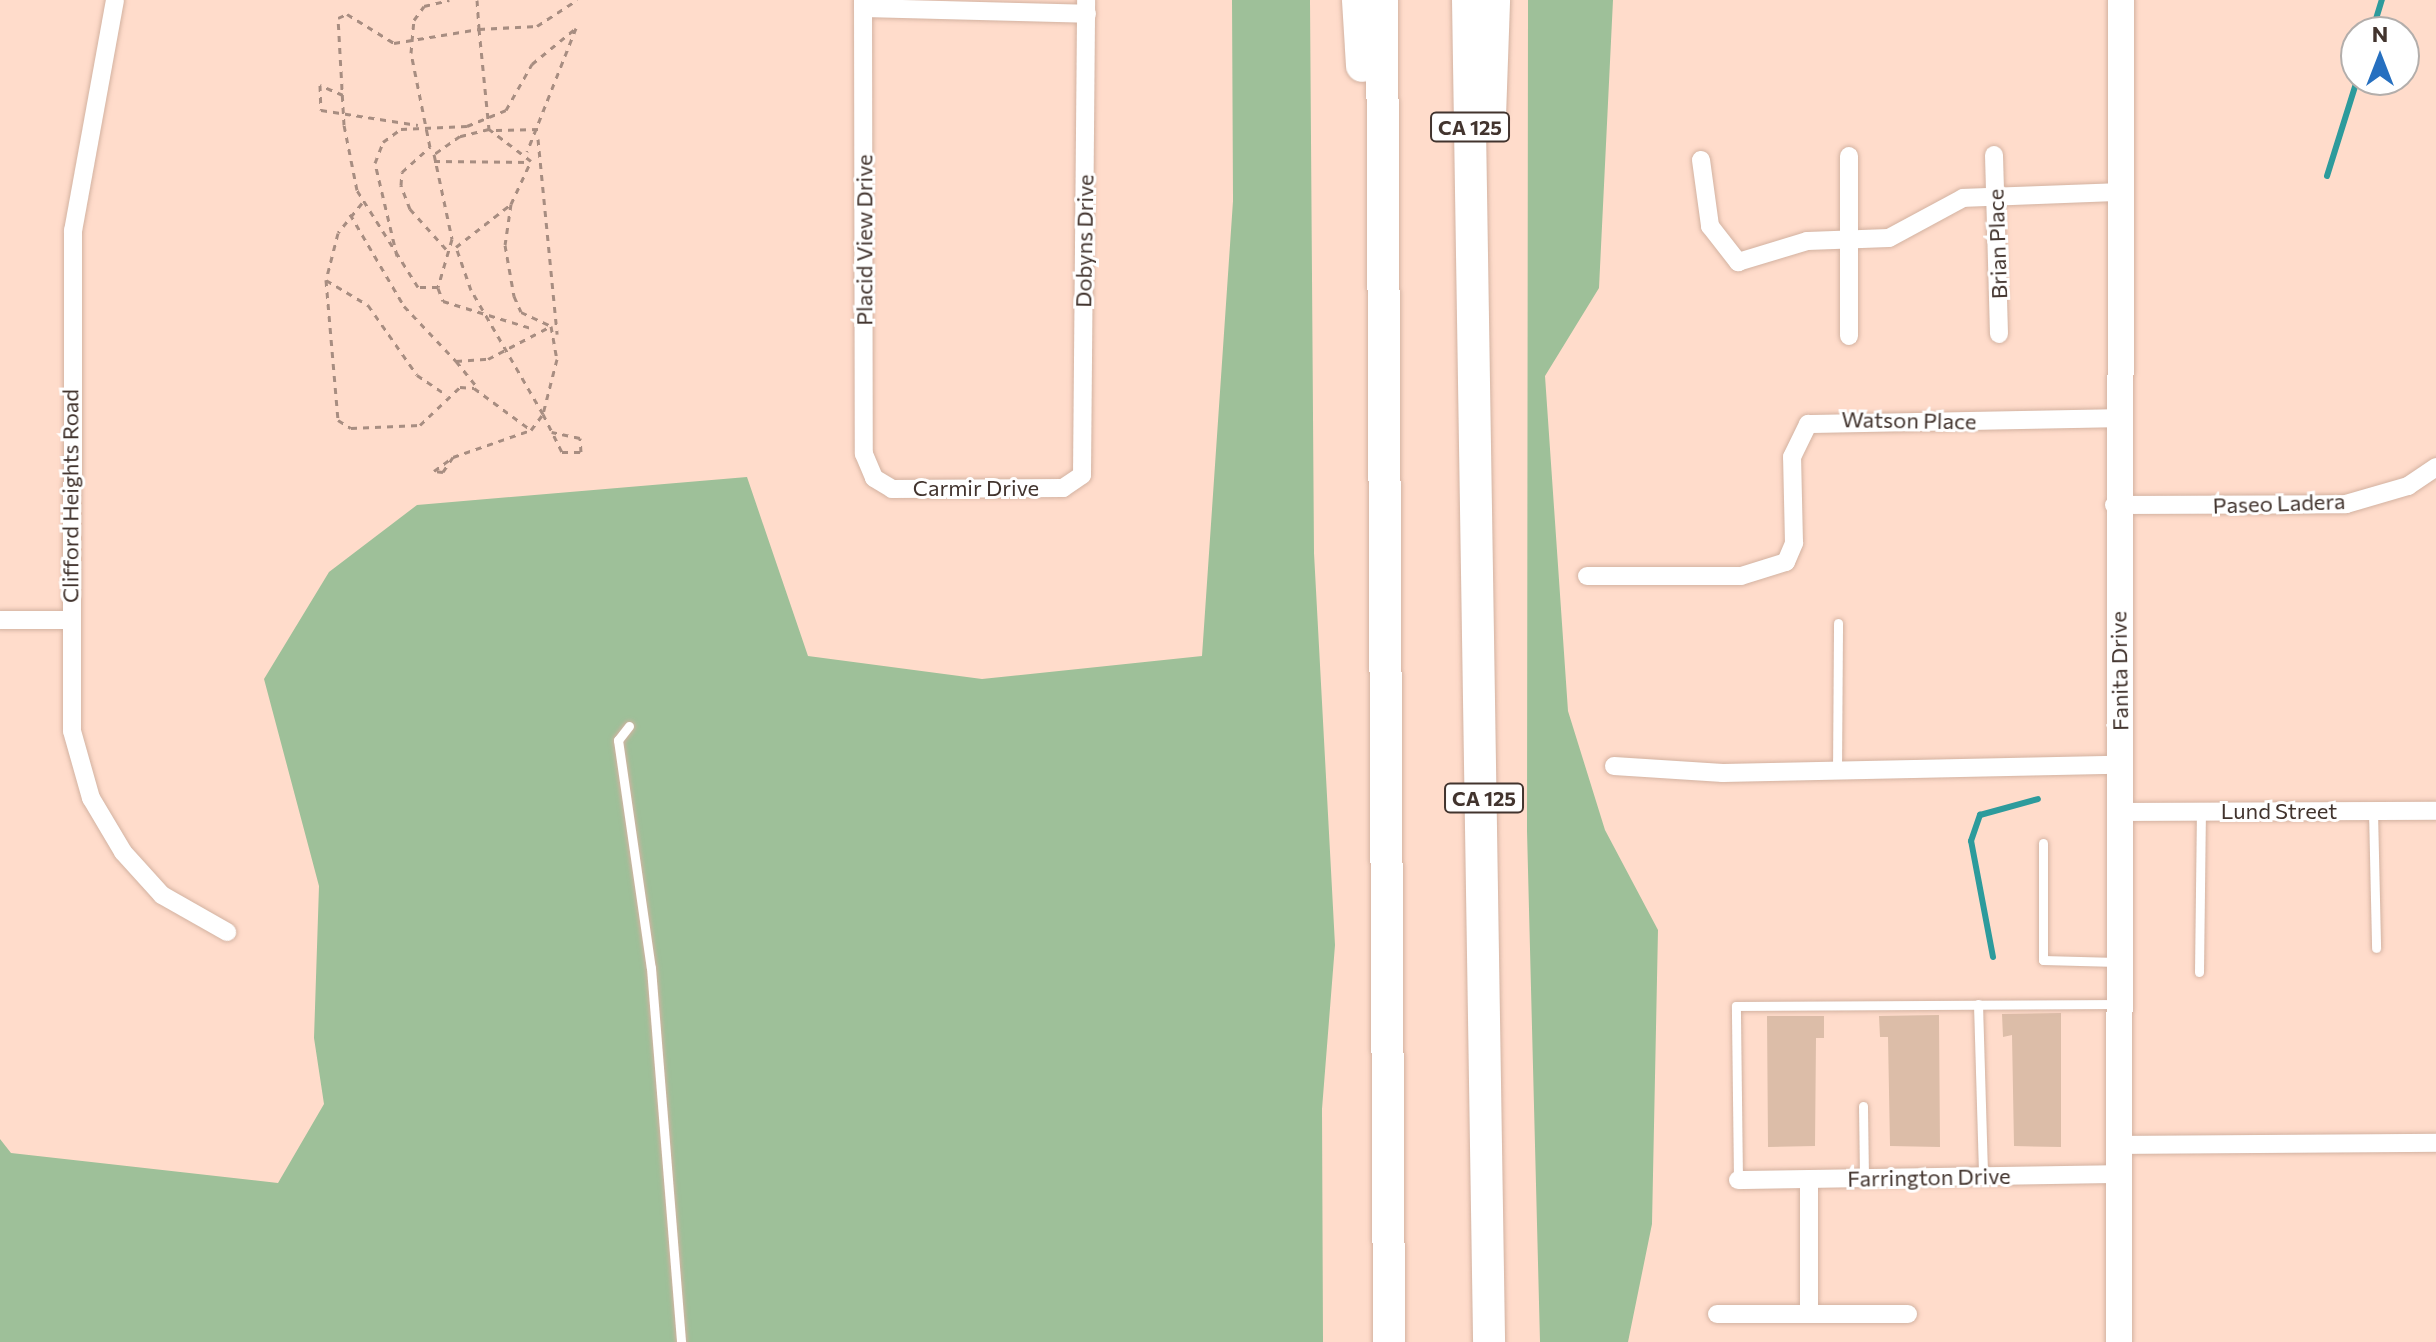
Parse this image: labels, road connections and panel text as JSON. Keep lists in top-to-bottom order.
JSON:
{
  "streets": {
    "highway": ["CA 125"],
    "main road": ["Fanita Drive"],
    "street": [
      "Placid View Drive",
      "Dobyns Drive",
      "Brian Place",
      "Watson Place",
      "Carmir Drive",
      "Clifford Heights Road",
      "Paseo Ladera",
      "Lund Street",
      "Farrington Drive"
    ]
  },
  "crossings": [
    ["Placid View Drive", "Carmir Drive"],
    ["Dobyns Drive", "Carmir Drive"],
    ["Watson Place", "Fanita Drive"],
    ["Paseo Ladera", "Fanita Drive"],
    ["Fanita Drive", "Lund Street"],
    ["Fanita Drive", "Farrington Drive"]
  ],
  "north": "top"
}
